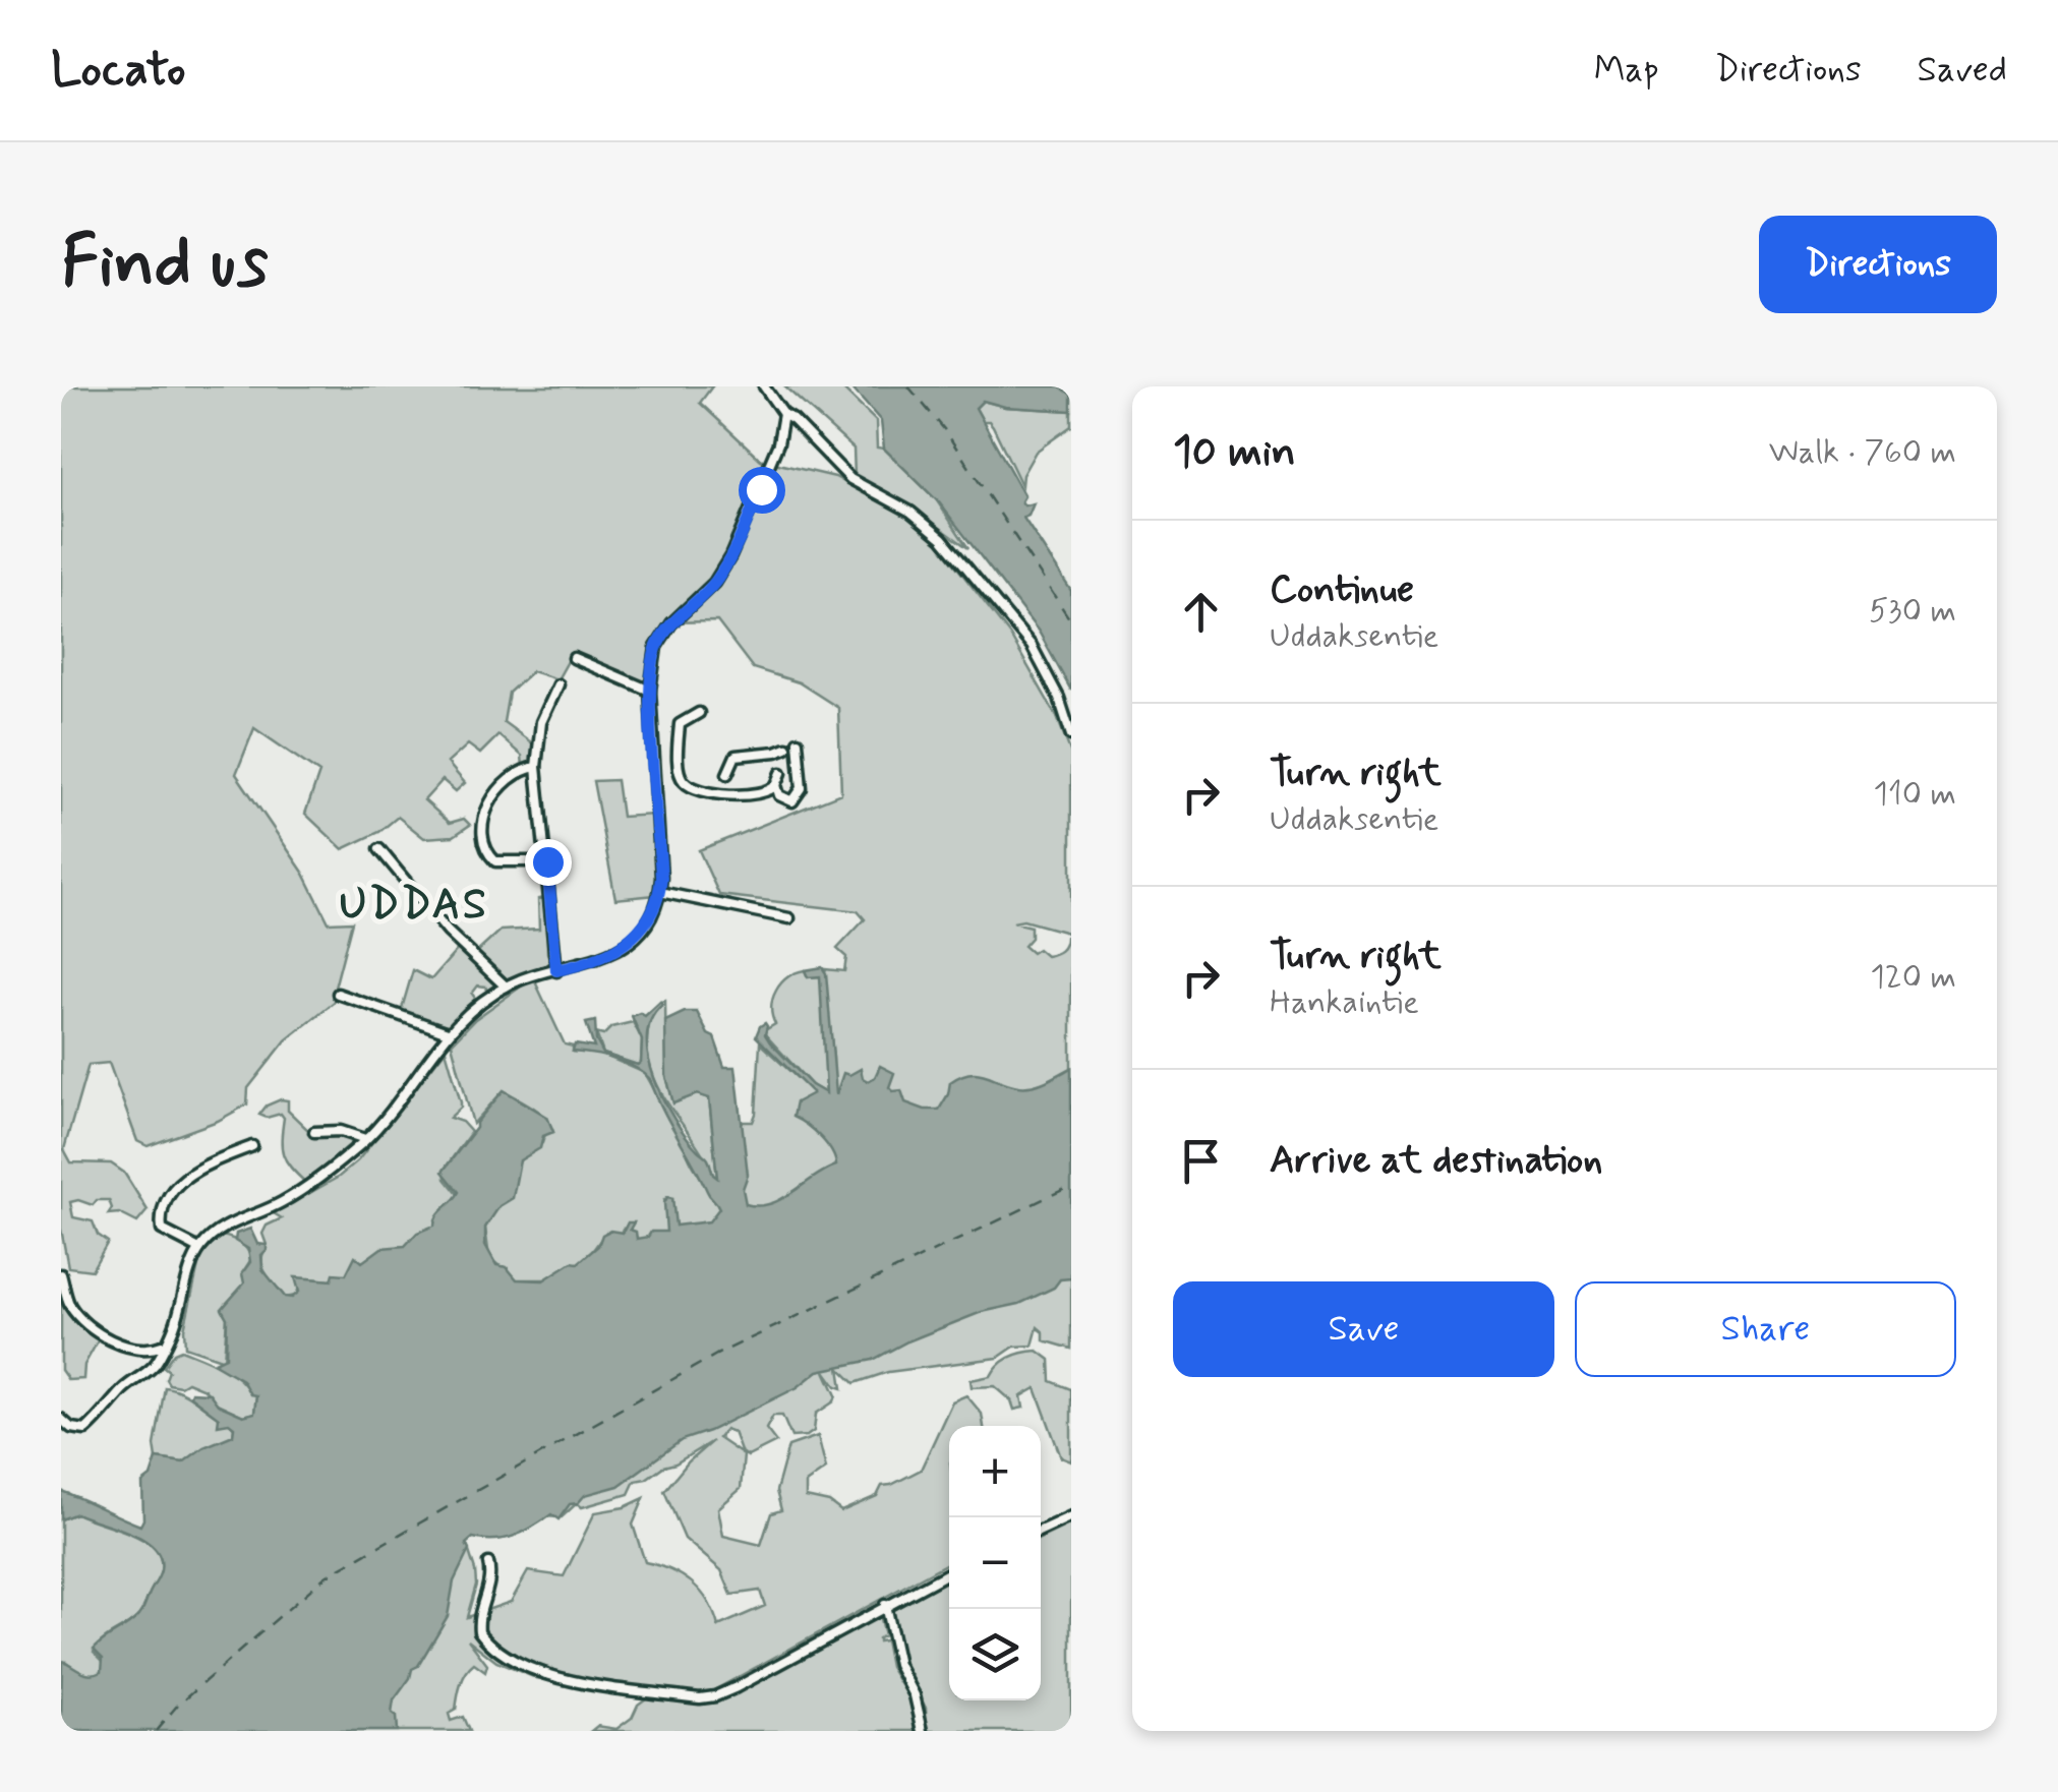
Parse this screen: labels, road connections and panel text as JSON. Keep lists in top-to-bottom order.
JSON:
{
  "districts": ["UDDAS"],
  "page": {
    "header": "Locato",
    "nav": ["Map", "Directions", "Saved"],
    "buttons": [
      "Directions",
      ["Save", "Share"]
    ],
    "title": "Find us",
    "heading": ["10 min", "Walk · 760 m"],
    "list": [
      ["Continue", "Uddaksentie", "530 m"],
      ["Turn right", "Uddaksentie", "110 m"],
      ["Turn right", "Hankaintie", "120 m"],
      "Arrive at destination"
    ],
    "map_buttons": ["+", "−"]
  }
}
